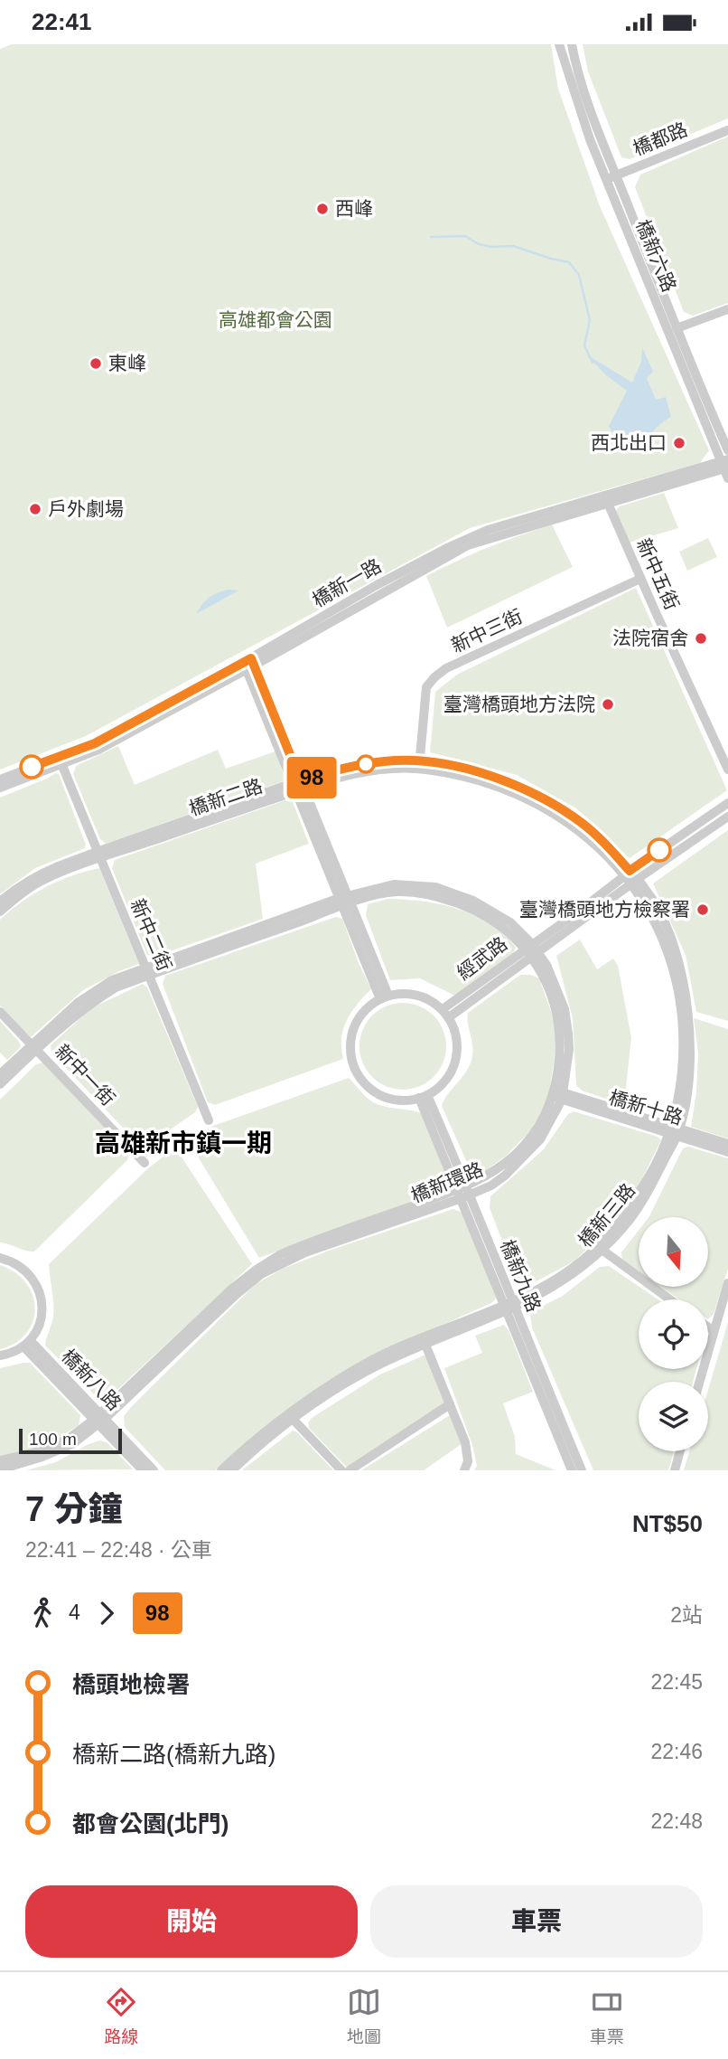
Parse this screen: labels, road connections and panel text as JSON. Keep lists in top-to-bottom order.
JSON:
{
  "streets": {
    "street": [
      "橋都路",
      "橋新六路",
      "新中五街",
      "橋新一路",
      "新中三街",
      "橋新二路",
      "新中二街",
      "經武路",
      "新中一街",
      "橋新十路",
      "橋新環路",
      "橋新三路",
      "橋新九路",
      "橋新八路"
    ]
  },
  "crossings": [
    ["橋都路", "橋新六路"],
    ["橋新六路", "橋新一路"],
    ["新中五街", "橋新一路"],
    ["新中五街", "新中三街"],
    ["橋新一路", "新中二街"],
    ["新中三街", "橋新二路"],
    ["橋新二路", "新中二街"],
    ["橋新二路", "經武路"],
    ["橋新二路", "橋新三路"],
    ["新中二街", "橋新環路"],
    ["經武路", "橋新環路"],
    ["經武路", "橋新三路"],
    ["經武路", "橋新九路"],
    ["新中一街", "橋新環路"],
    ["橋新十路", "橋新環路"],
    ["橋新十路", "橋新三路"],
    ["橋新環路", "橋新九路"],
    ["橋新環路", "橋新八路"],
    ["橋新三路", "橋新九路"]
  ],
  "districts": ["高雄新市鎮一期"],
  "parks": ["高雄都會公園"],
  "places": [
    "西峰",
    "東峰",
    "西北出口",
    "戶外劇場",
    "法院宿舍",
    "臺灣橋頭地方法院",
    "臺灣橋頭地方檢察署"
  ],
  "lines": ["bus line 98"],
  "scale_bar": "100 m",
  "north": "bottom",
  "page": {
    "status": "22:41",
    "on_map": "98",
    "scale": "100 m",
    "heading": ["7 分鐘", "22:41 – 22:48 · 公車", "NT$50"],
    "legs": ["4", "98", "2站"],
    "list": [
      {
        "name": "橋頭地檢署",
        "value": "22:45"
      },
      {
        "name": "橋新二路(橋新九路)",
        "value": "22:46"
      },
      {
        "name": "都會公園(北門)",
        "value": "22:48"
      }
    ],
    "buttons": ["開始", "車票"],
    "tabs": ["路線", "地圖", "車票"]
  }
}
